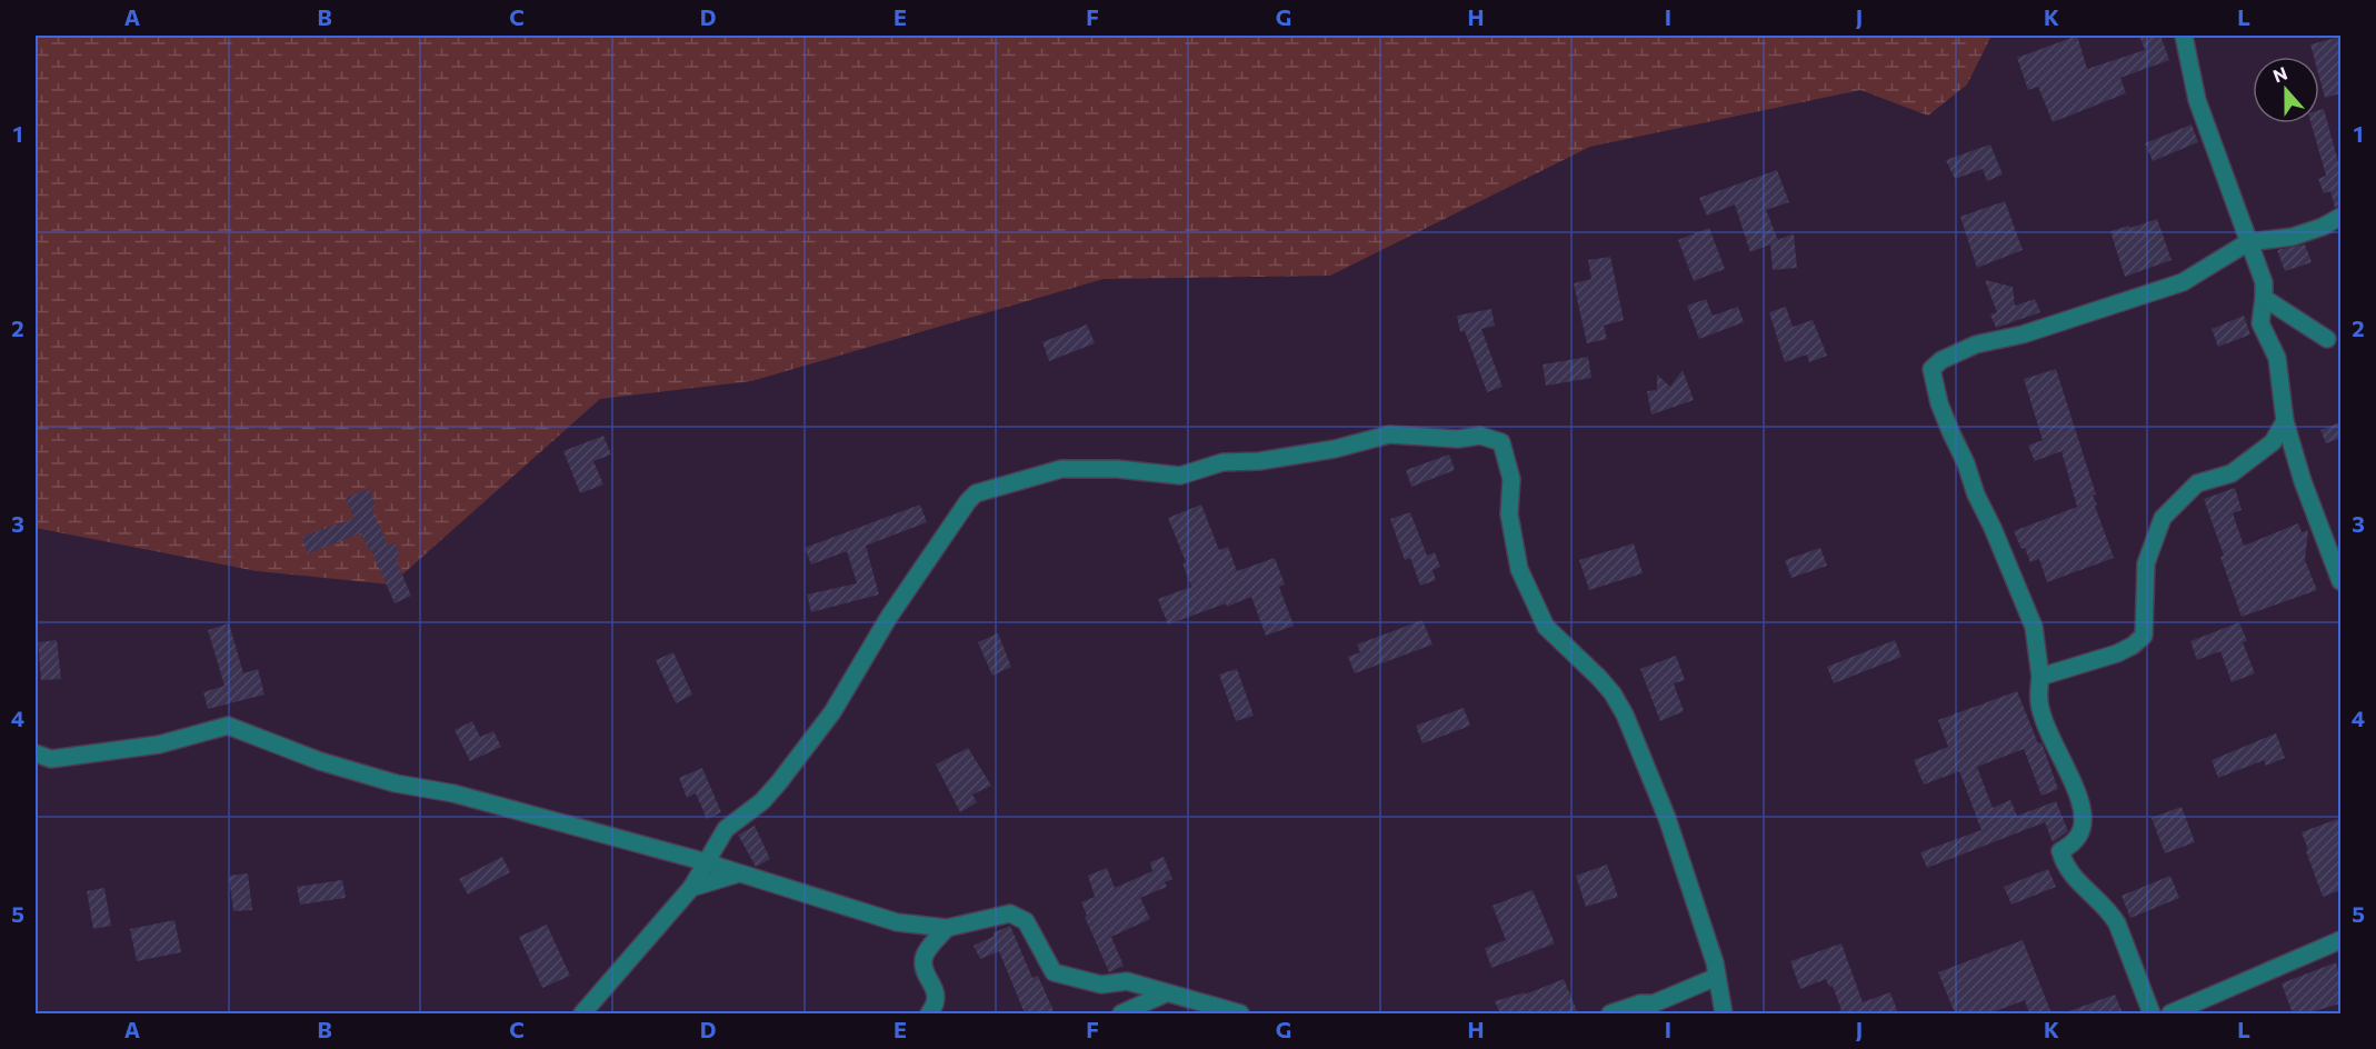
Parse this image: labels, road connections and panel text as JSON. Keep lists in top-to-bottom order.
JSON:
{
  "north": "top",
  "grid": {
    "columns": [
      "A",
      "B",
      "C",
      "D",
      "E",
      "F",
      "G",
      "H",
      "I",
      "J",
      "K",
      "L"
    ],
    "rows": [
      "1",
      "2",
      "3",
      "4",
      "5"
    ]
  }
}
